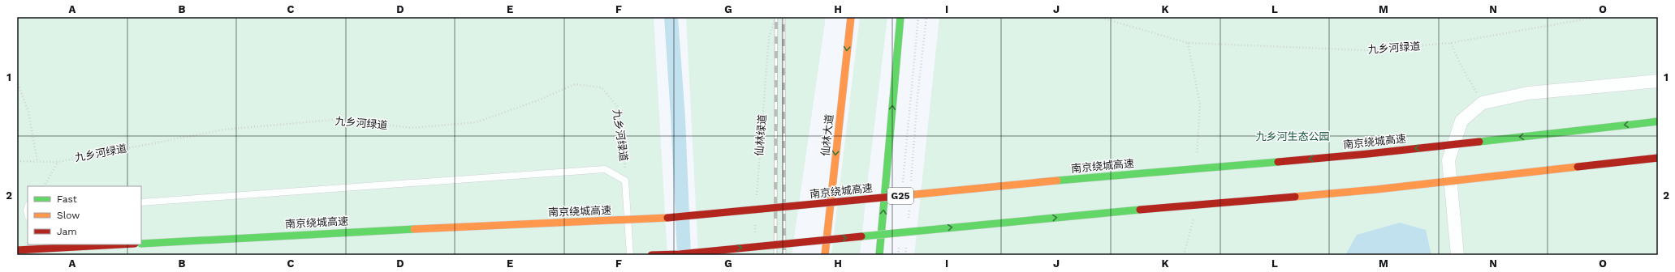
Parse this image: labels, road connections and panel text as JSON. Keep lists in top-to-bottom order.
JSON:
{
  "streets": {
    "main road": ["仙林大道", "南京绕城高速", "G25"],
    "path": ["九乡河绿道", "仙林绿道"]
  },
  "parks": ["九乡河生态公园"],
  "legend": ["Fast", "Slow", "Jam"],
  "grid": {
    "columns": [
      "A",
      "B",
      "C",
      "D",
      "E",
      "F",
      "G",
      "H",
      "I",
      "J",
      "K",
      "L",
      "M",
      "N",
      "O"
    ],
    "rows": ["1", "2"]
  }
}
